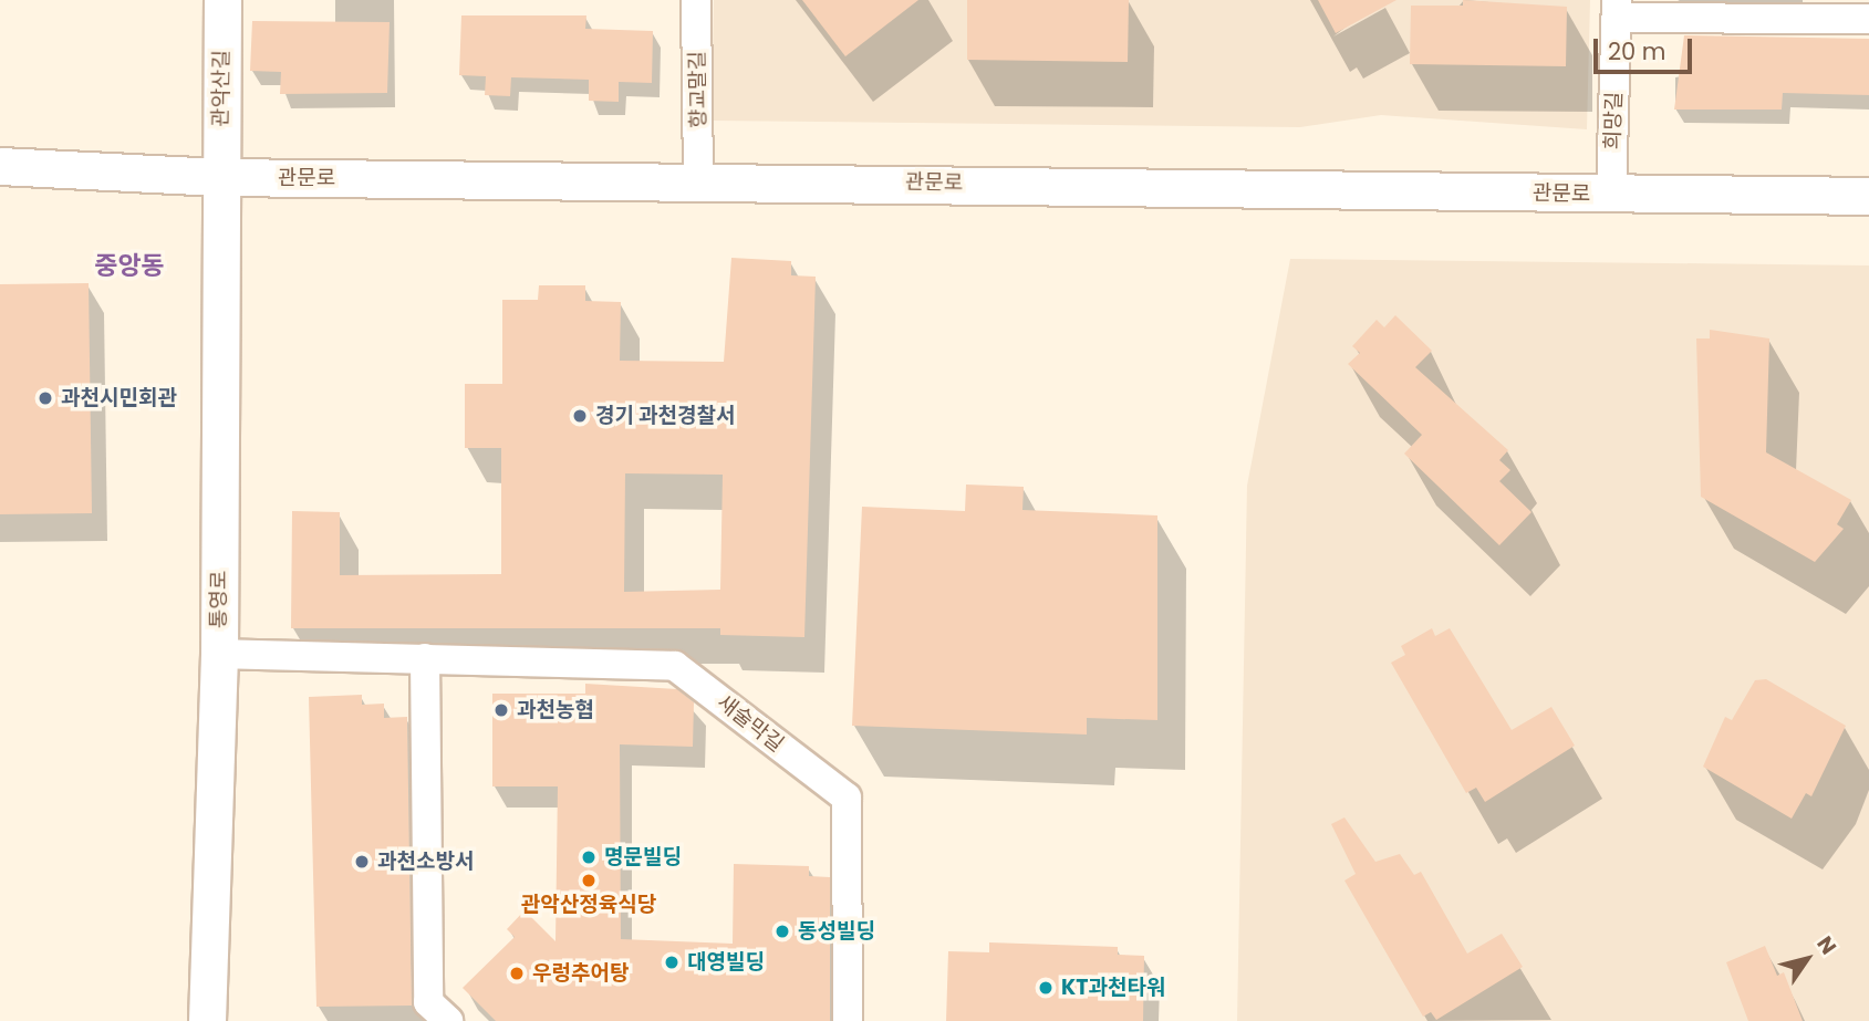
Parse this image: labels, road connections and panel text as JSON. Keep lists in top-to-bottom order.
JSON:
{
  "streets": {
    "street": [
      "관악산길",
      "향교말길",
      "희망길",
      "관문로",
      "통영로",
      "새술막길"
    ]
  },
  "crossings": [
    ["관악산길", "관문로"],
    ["관악산길", "통영로"],
    ["향교말길", "관문로"],
    ["희망길", "관문로"],
    ["관문로", "통영로"],
    ["통영로", "새술막길"]
  ],
  "districts": ["중앙동"],
  "places": [
    "과천시민회관",
    "경기 과천경찰서",
    "과천농협",
    "명문빌딩",
    "과천소방서",
    "관악산정육식당",
    "동성빌딩",
    "대영빌딩",
    "우렁추어탕",
    "KT과천타워"
  ],
  "scale_bar": "20 m",
  "north": "top right"
}
